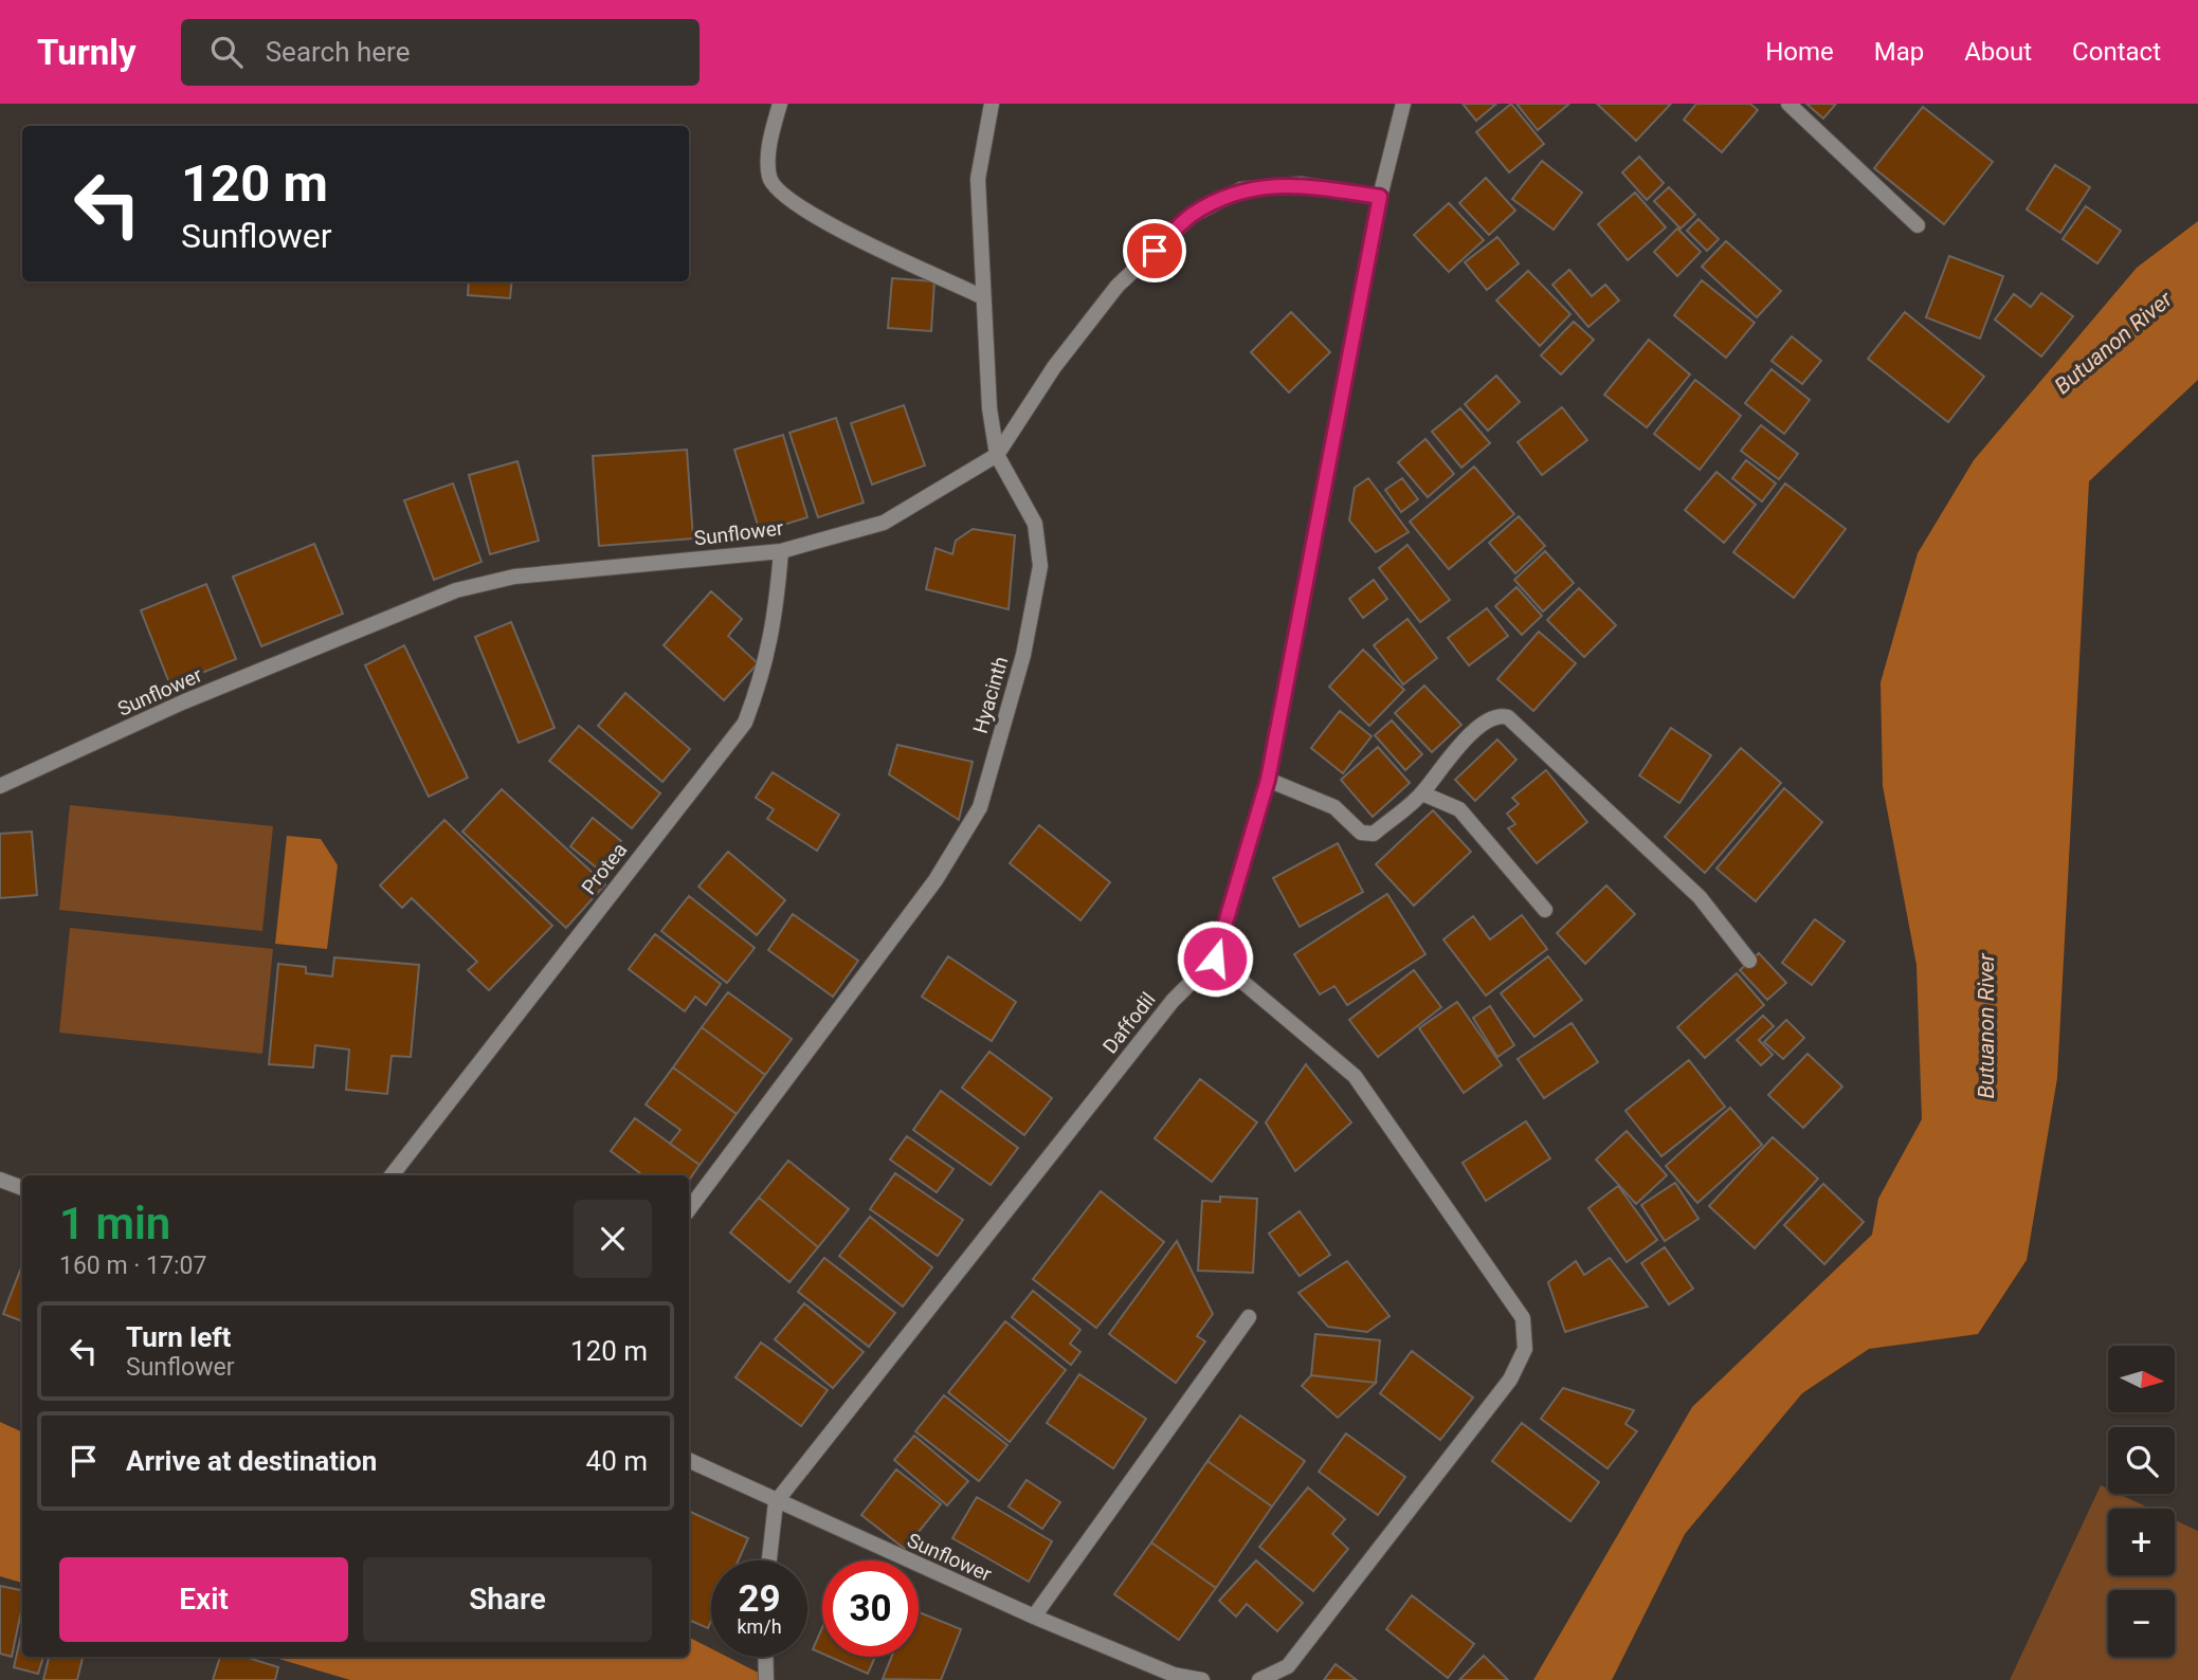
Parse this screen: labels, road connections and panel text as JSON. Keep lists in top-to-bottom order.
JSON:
{
  "streets": {
    "street": [
      "Sunflower",
      "Hyacinth",
      "Protea",
      "Daffodil"
    ]
  },
  "crossings": [
    ["Sunflower", "Hyacinth"],
    ["Sunflower", "Protea"],
    ["Sunflower", "Daffodil"]
  ],
  "water": ["Butuanon River"],
  "north": "right",
  "page": {
    "header": "Turnly",
    "search": "Search here",
    "nav": [
      "Home",
      "Map",
      "About",
      "Contact"
    ],
    "turn": ["120 m", "Sunflower"],
    "heading": ["1 min", "160 m · 17:07"],
    "list": [
      {
        "name": "Turn left",
        "note": "Sunflower",
        "value": "120 m"
      },
      {
        "name": "Arrive at destination",
        "value": "40 m"
      }
    ],
    "map_buttons": ["+", "−"],
    "buttons": ["Exit", "Share"],
    "speed": "29 km/h",
    "limit": "30"
  }
}
